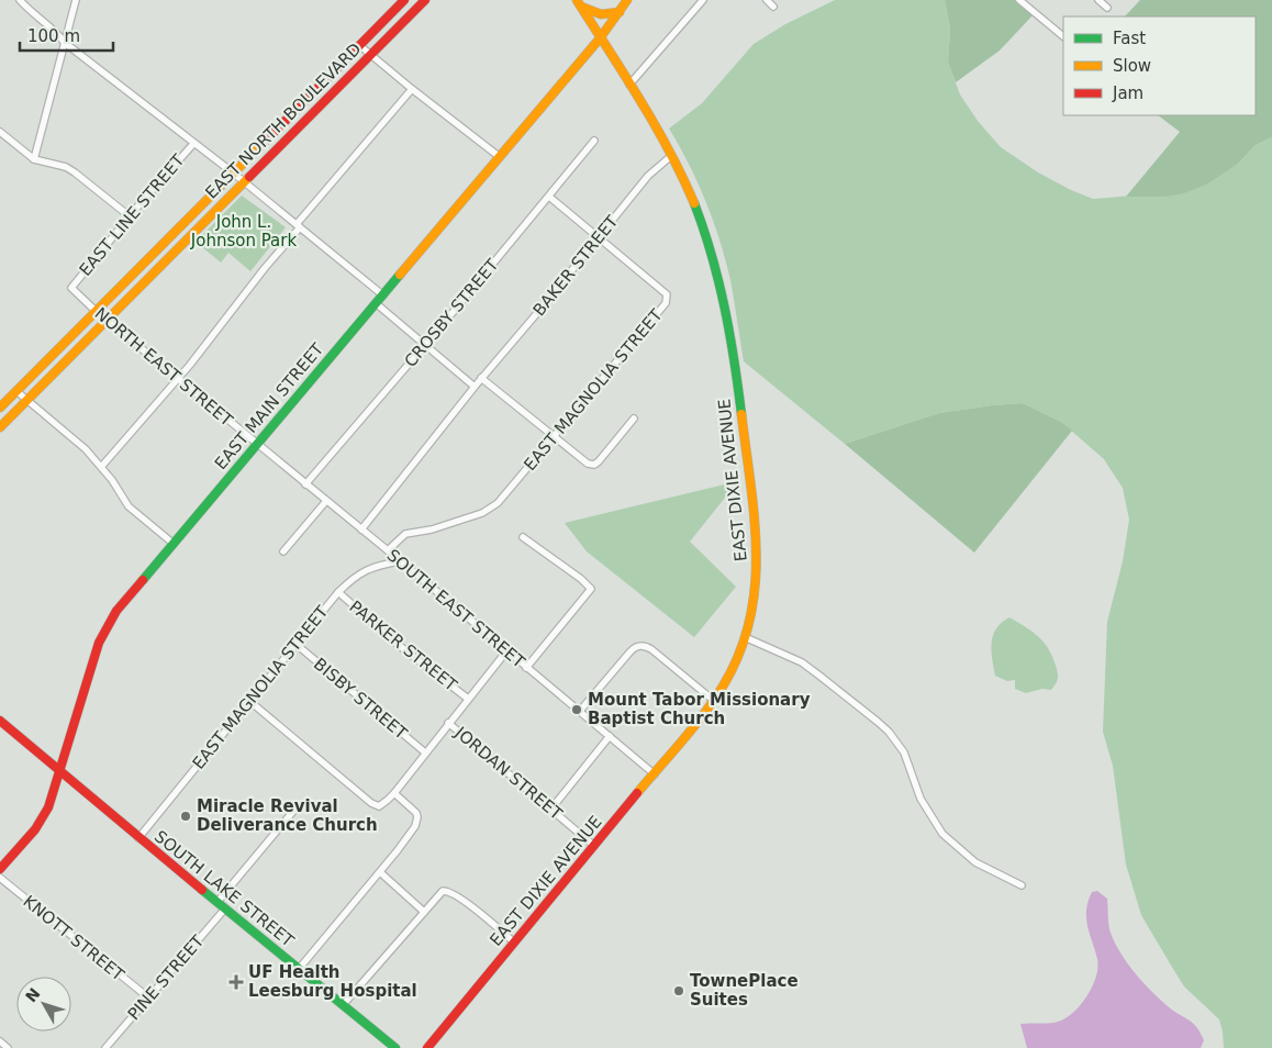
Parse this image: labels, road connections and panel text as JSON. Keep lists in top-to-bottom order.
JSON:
{
  "streets": {
    "main road": [
      "EAST NORTH BOULEVARD",
      "EAST MAIN STREET",
      "EAST DIXIE AVENUE",
      "SOUTH LAKE STREET"
    ],
    "street": [
      "EAST LINE STREET",
      "BAKER STREET",
      "CROSBY STREET",
      "NORTH EAST STREET",
      "EAST MAGNOLIA STREET",
      "SOUTH EAST STREET",
      "PARKER STREET",
      "BISBY STREET",
      "JORDAN STREET",
      "KNOTT STREET",
      "PINE STREET"
    ]
  },
  "crossings": [
    ["EAST NORTH BOULEVARD", "NORTH EAST STREET"],
    ["EAST LINE STREET", "NORTH EAST STREET"],
    ["BAKER STREET", "EAST MAGNOLIA STREET"],
    ["BAKER STREET", "EAST DIXIE AVENUE"],
    ["CROSBY STREET", "SOUTH EAST STREET"],
    ["NORTH EAST STREET", "EAST MAIN STREET"],
    ["NORTH EAST STREET", "SOUTH EAST STREET"],
    ["EAST MAGNOLIA STREET", "SOUTH EAST STREET"],
    ["EAST MAGNOLIA STREET", "PARKER STREET"],
    ["EAST MAGNOLIA STREET", "BISBY STREET"],
    ["EAST MAGNOLIA STREET", "SOUTH LAKE STREET"],
    ["EAST MAIN STREET", "EAST DIXIE AVENUE"],
    ["EAST MAIN STREET", "SOUTH EAST STREET"],
    ["EAST MAIN STREET", "SOUTH LAKE STREET"],
    ["EAST DIXIE AVENUE", "SOUTH EAST STREET"],
    ["EAST DIXIE AVENUE", "JORDAN STREET"],
    ["SOUTH LAKE STREET", "PINE STREET"],
    ["KNOTT STREET", "PINE STREET"]
  ],
  "parks": ["John L. Johnson Park"],
  "places": {
    "other": ["Mount Tabor Missionary Baptist Church", "Miracle Revival Deliverance Church", "TownePlace Suites"],
    "health": ["UF Health Leesburg Hospital"]
  },
  "legend": ["Fast", "Slow", "Jam"],
  "scale_bar": "100 m",
  "north": "top left"
}
